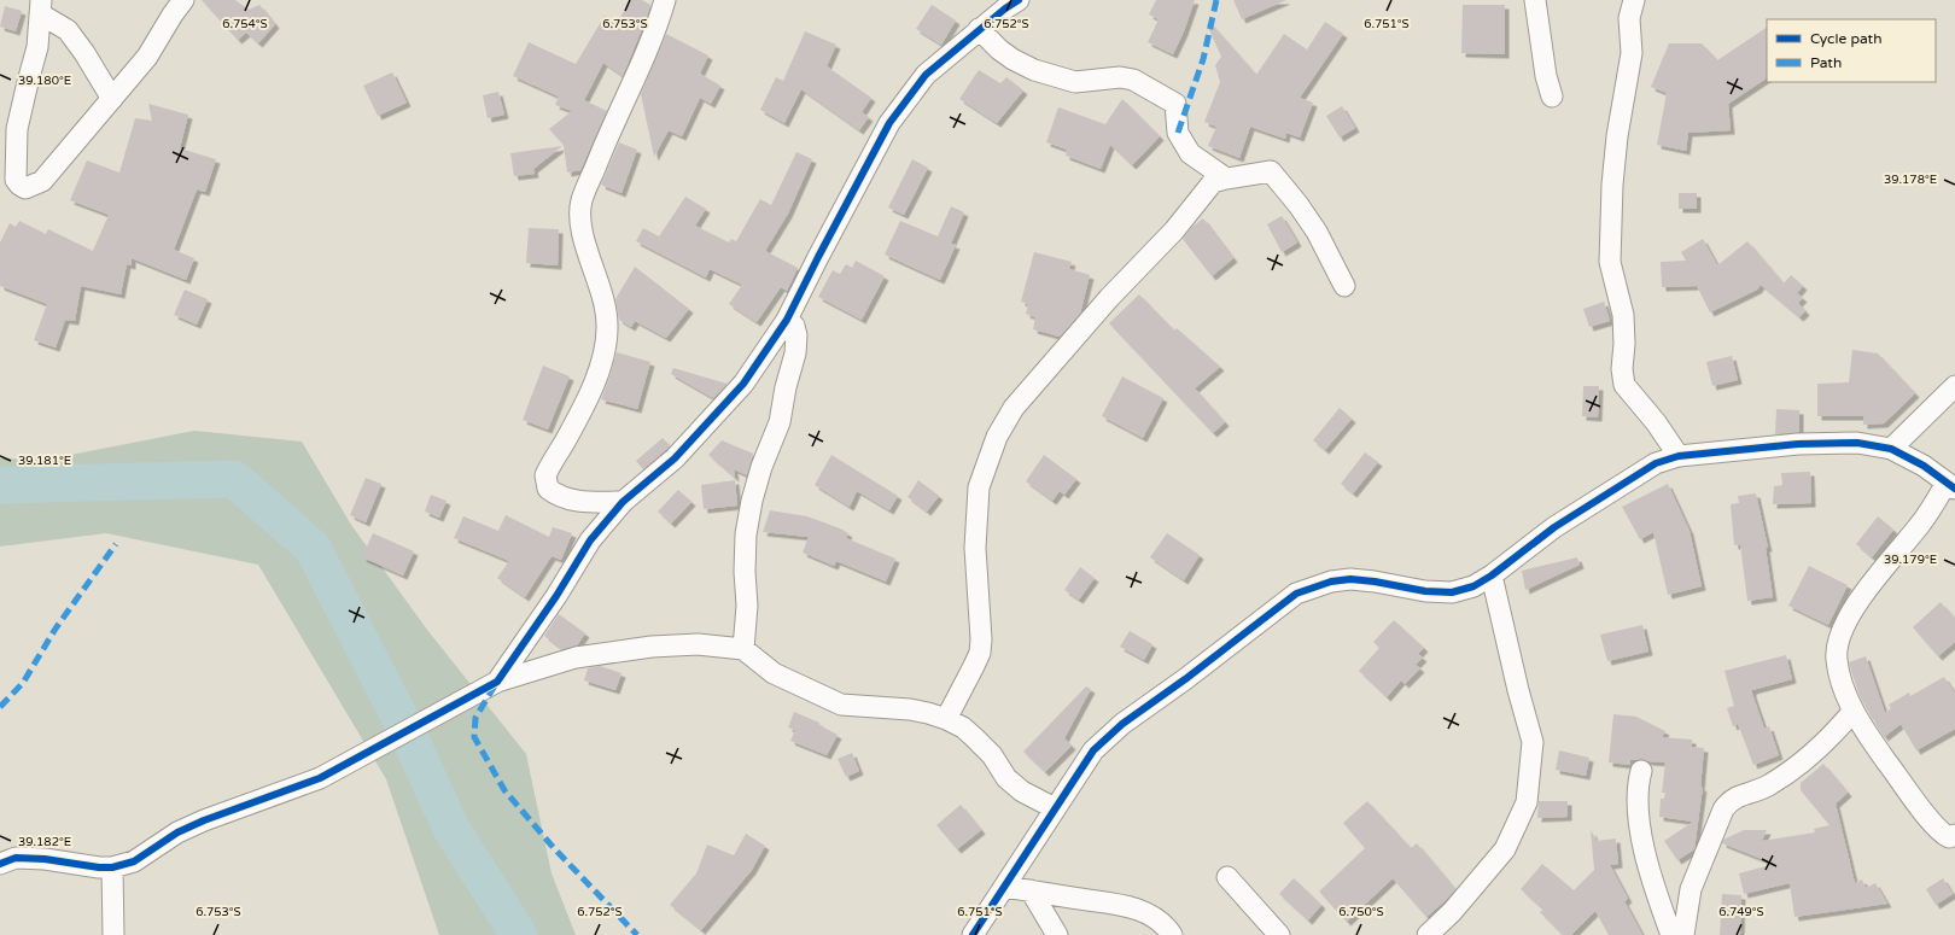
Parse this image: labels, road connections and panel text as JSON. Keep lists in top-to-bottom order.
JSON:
{
  "legend": ["Cycle path", "Path"],
  "coordinates": [
    "6.754°S",
    "6.751°S",
    "6.753°S",
    "6.752°S",
    "39.180°E",
    "39.178°E",
    "39.181°E",
    "39.179°E",
    "39.182°E",
    "6.750°S",
    "6.749°S"
  ]
}
